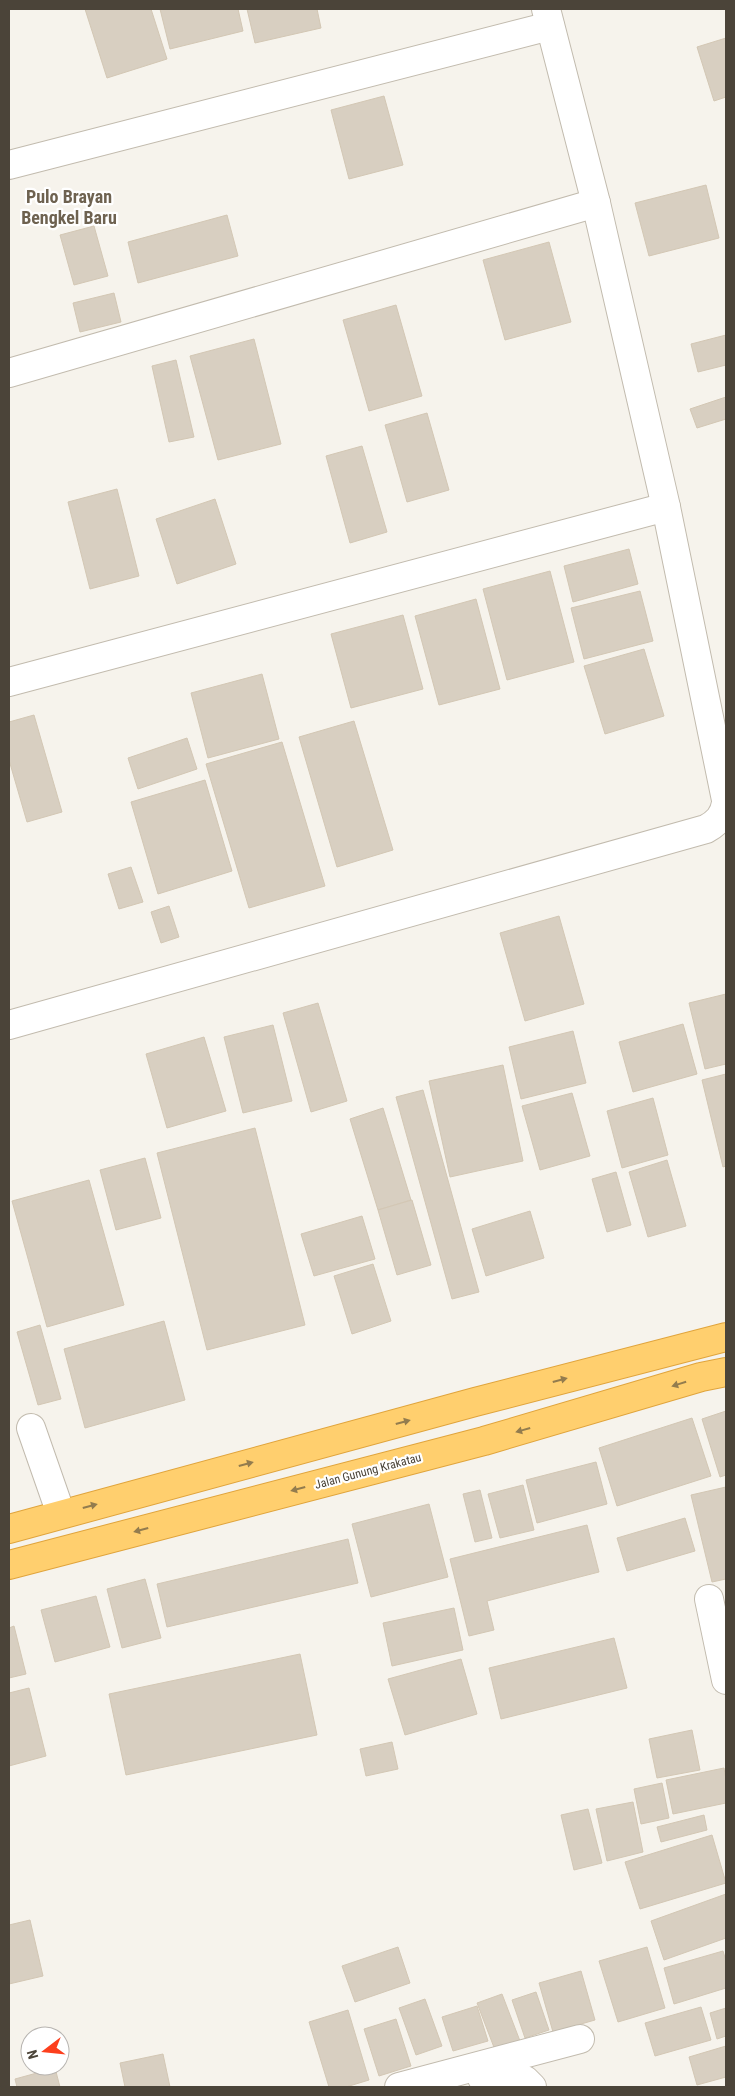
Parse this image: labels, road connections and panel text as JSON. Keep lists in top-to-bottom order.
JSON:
{
  "streets": {
    "highway": ["Jalan Gunung Krakatau"]
  },
  "districts": ["Pulo Brayan Bengkel Baru"],
  "north": "left"
}
